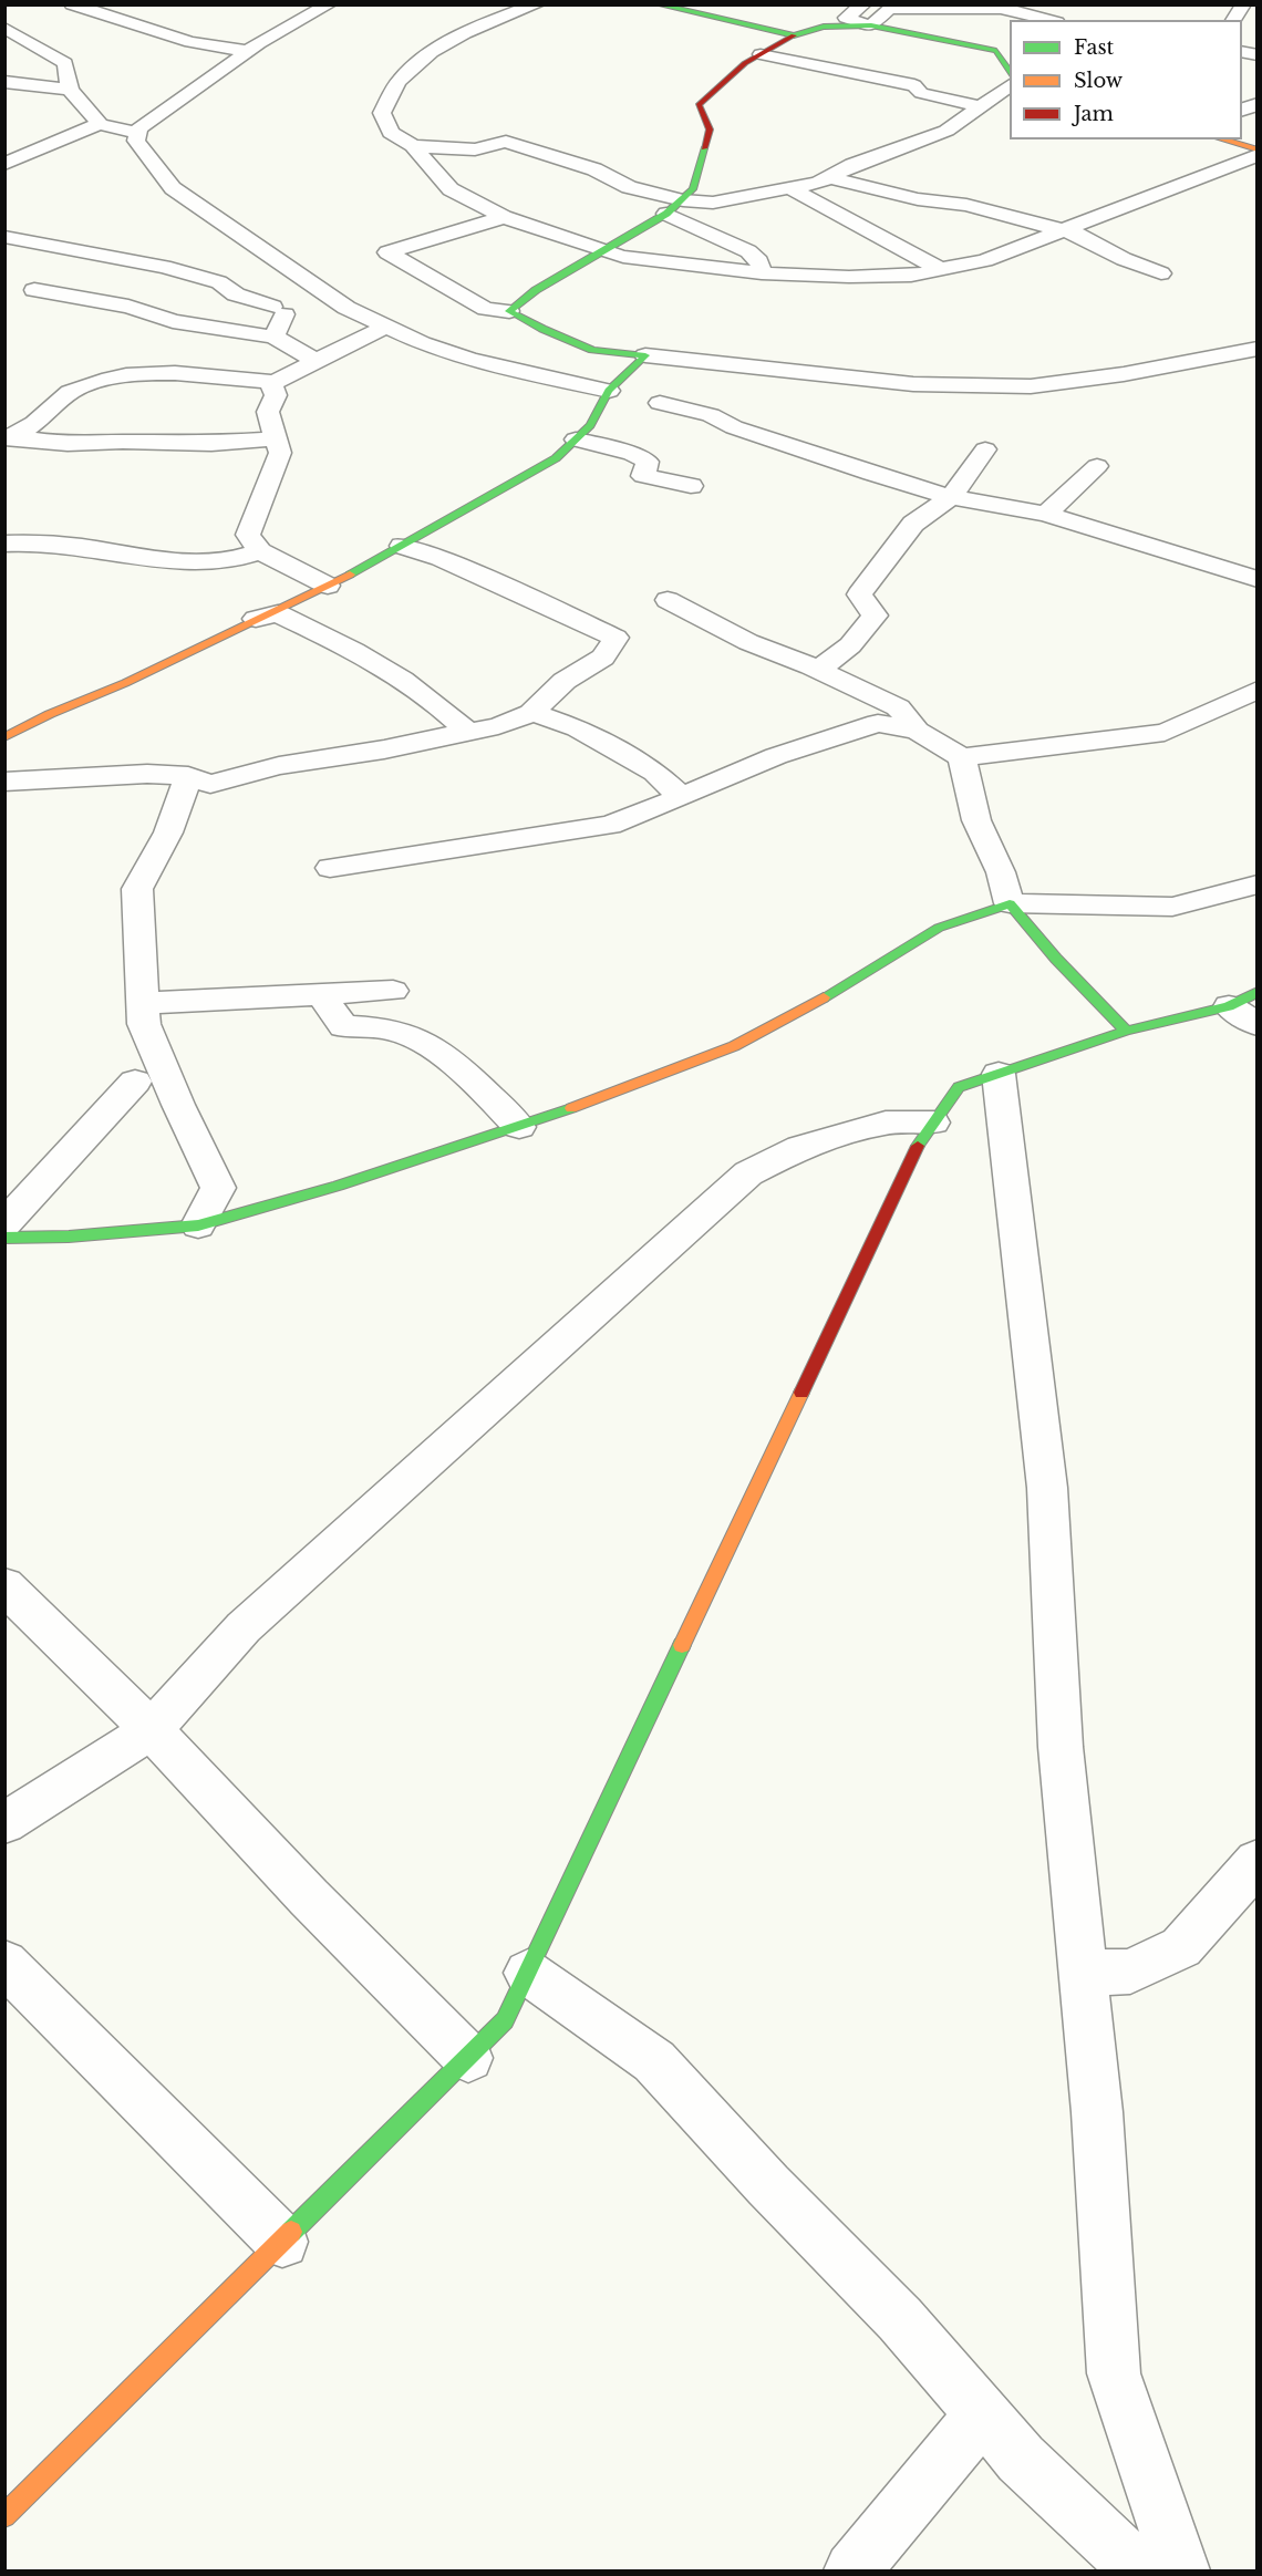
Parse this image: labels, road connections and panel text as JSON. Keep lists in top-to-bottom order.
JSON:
{
  "legend": ["Fast", "Slow", "Jam"]
}
